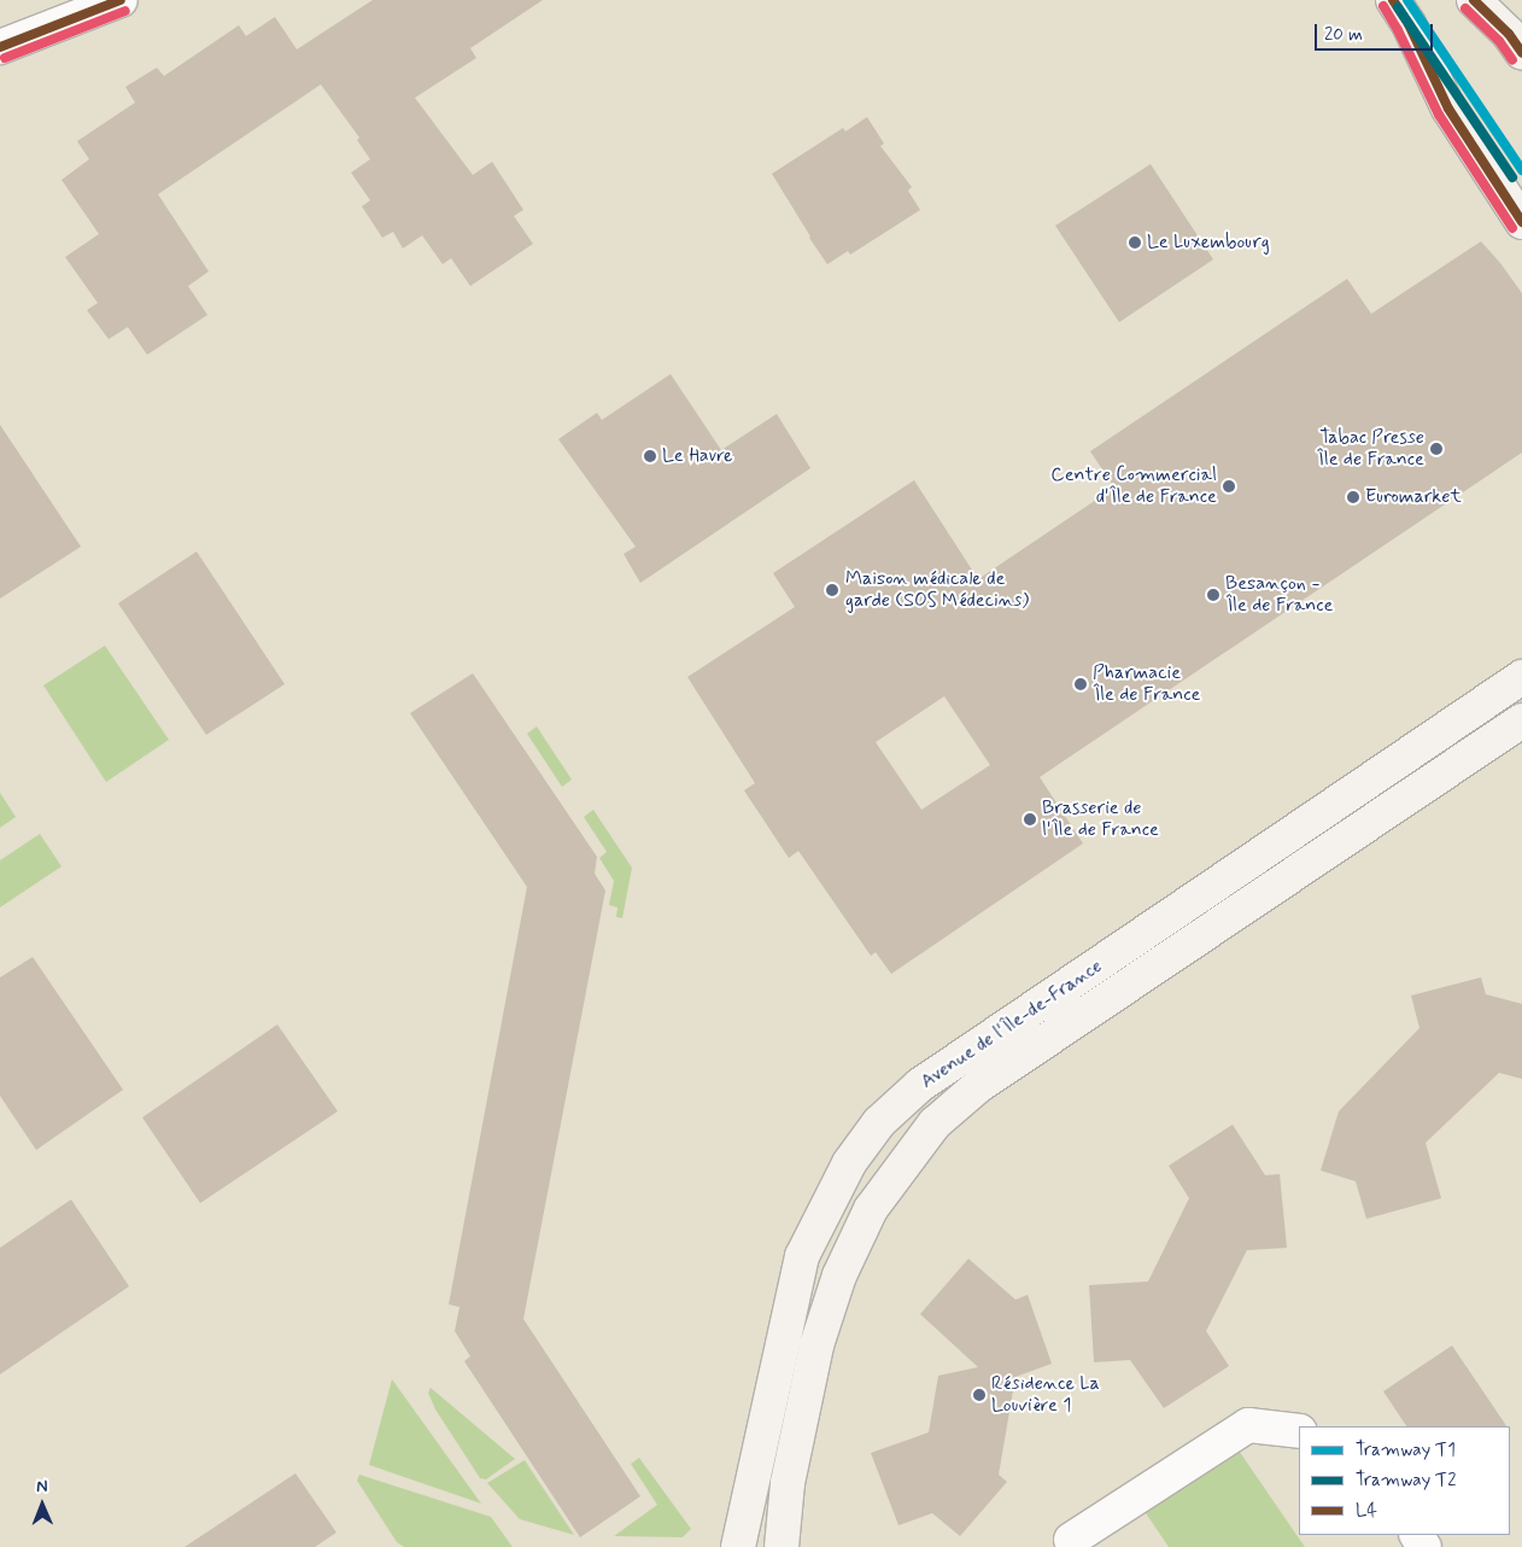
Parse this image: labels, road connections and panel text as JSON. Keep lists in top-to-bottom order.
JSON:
{
  "streets": {
    "street": ["Avenue de l'Île-de-France"]
  },
  "places": [
    "Le Luxembourg",
    "Tabac Presse Île de France",
    "Le Havre",
    "Centre Commercial d'Île de France",
    "Euromarket",
    "Maison médicale de garde (SOS Médecins)",
    "Besançon - Île de France",
    "Pharmacie Île de France",
    "Brasserie de l'Île de France",
    "Résidence La Louvière 1"
  ],
  "lines": ["tram line T1", "transit line L4", "tram line T2"],
  "legend": ["Tramway T1", "Tramway T2", "L4"],
  "scale_bar": "20 m",
  "north": "top"
}
